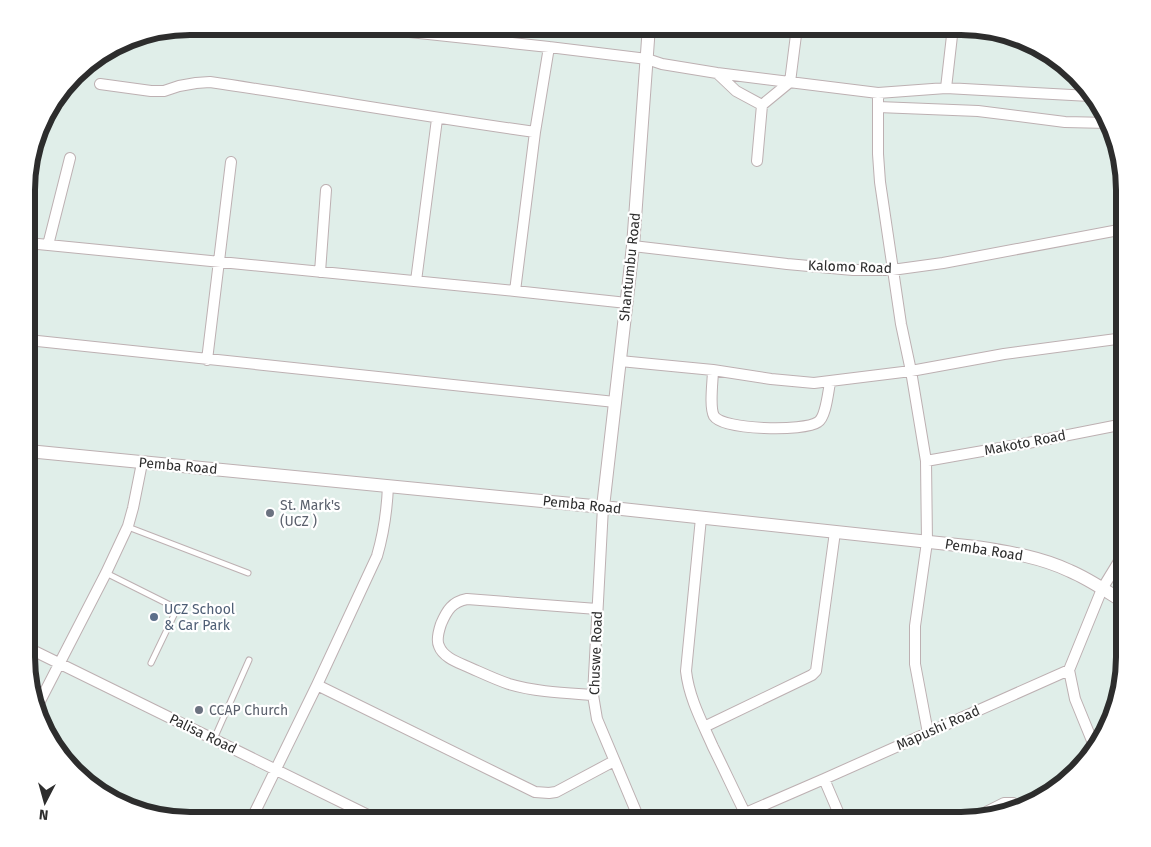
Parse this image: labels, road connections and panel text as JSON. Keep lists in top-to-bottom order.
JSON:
{
  "streets": {
    "street": [
      "Shantumbu Road",
      "Kalomo Road",
      "Makoto Road",
      "Pemba Road",
      "Chuswe Road",
      "Mapushi Road",
      "Palisa Road"
    ]
  },
  "crossings": [
    ["Shantumbu Road", "Kalomo Road"],
    ["Shantumbu Road", "Pemba Road"],
    ["Shantumbu Road", "Chuswe Road"],
    ["Pemba Road", "Chuswe Road"]
  ],
  "places": ["St. Mark's (UCZ )", "UCZ School & Car Park", "CCAP Church"],
  "north": "bottom"
}
